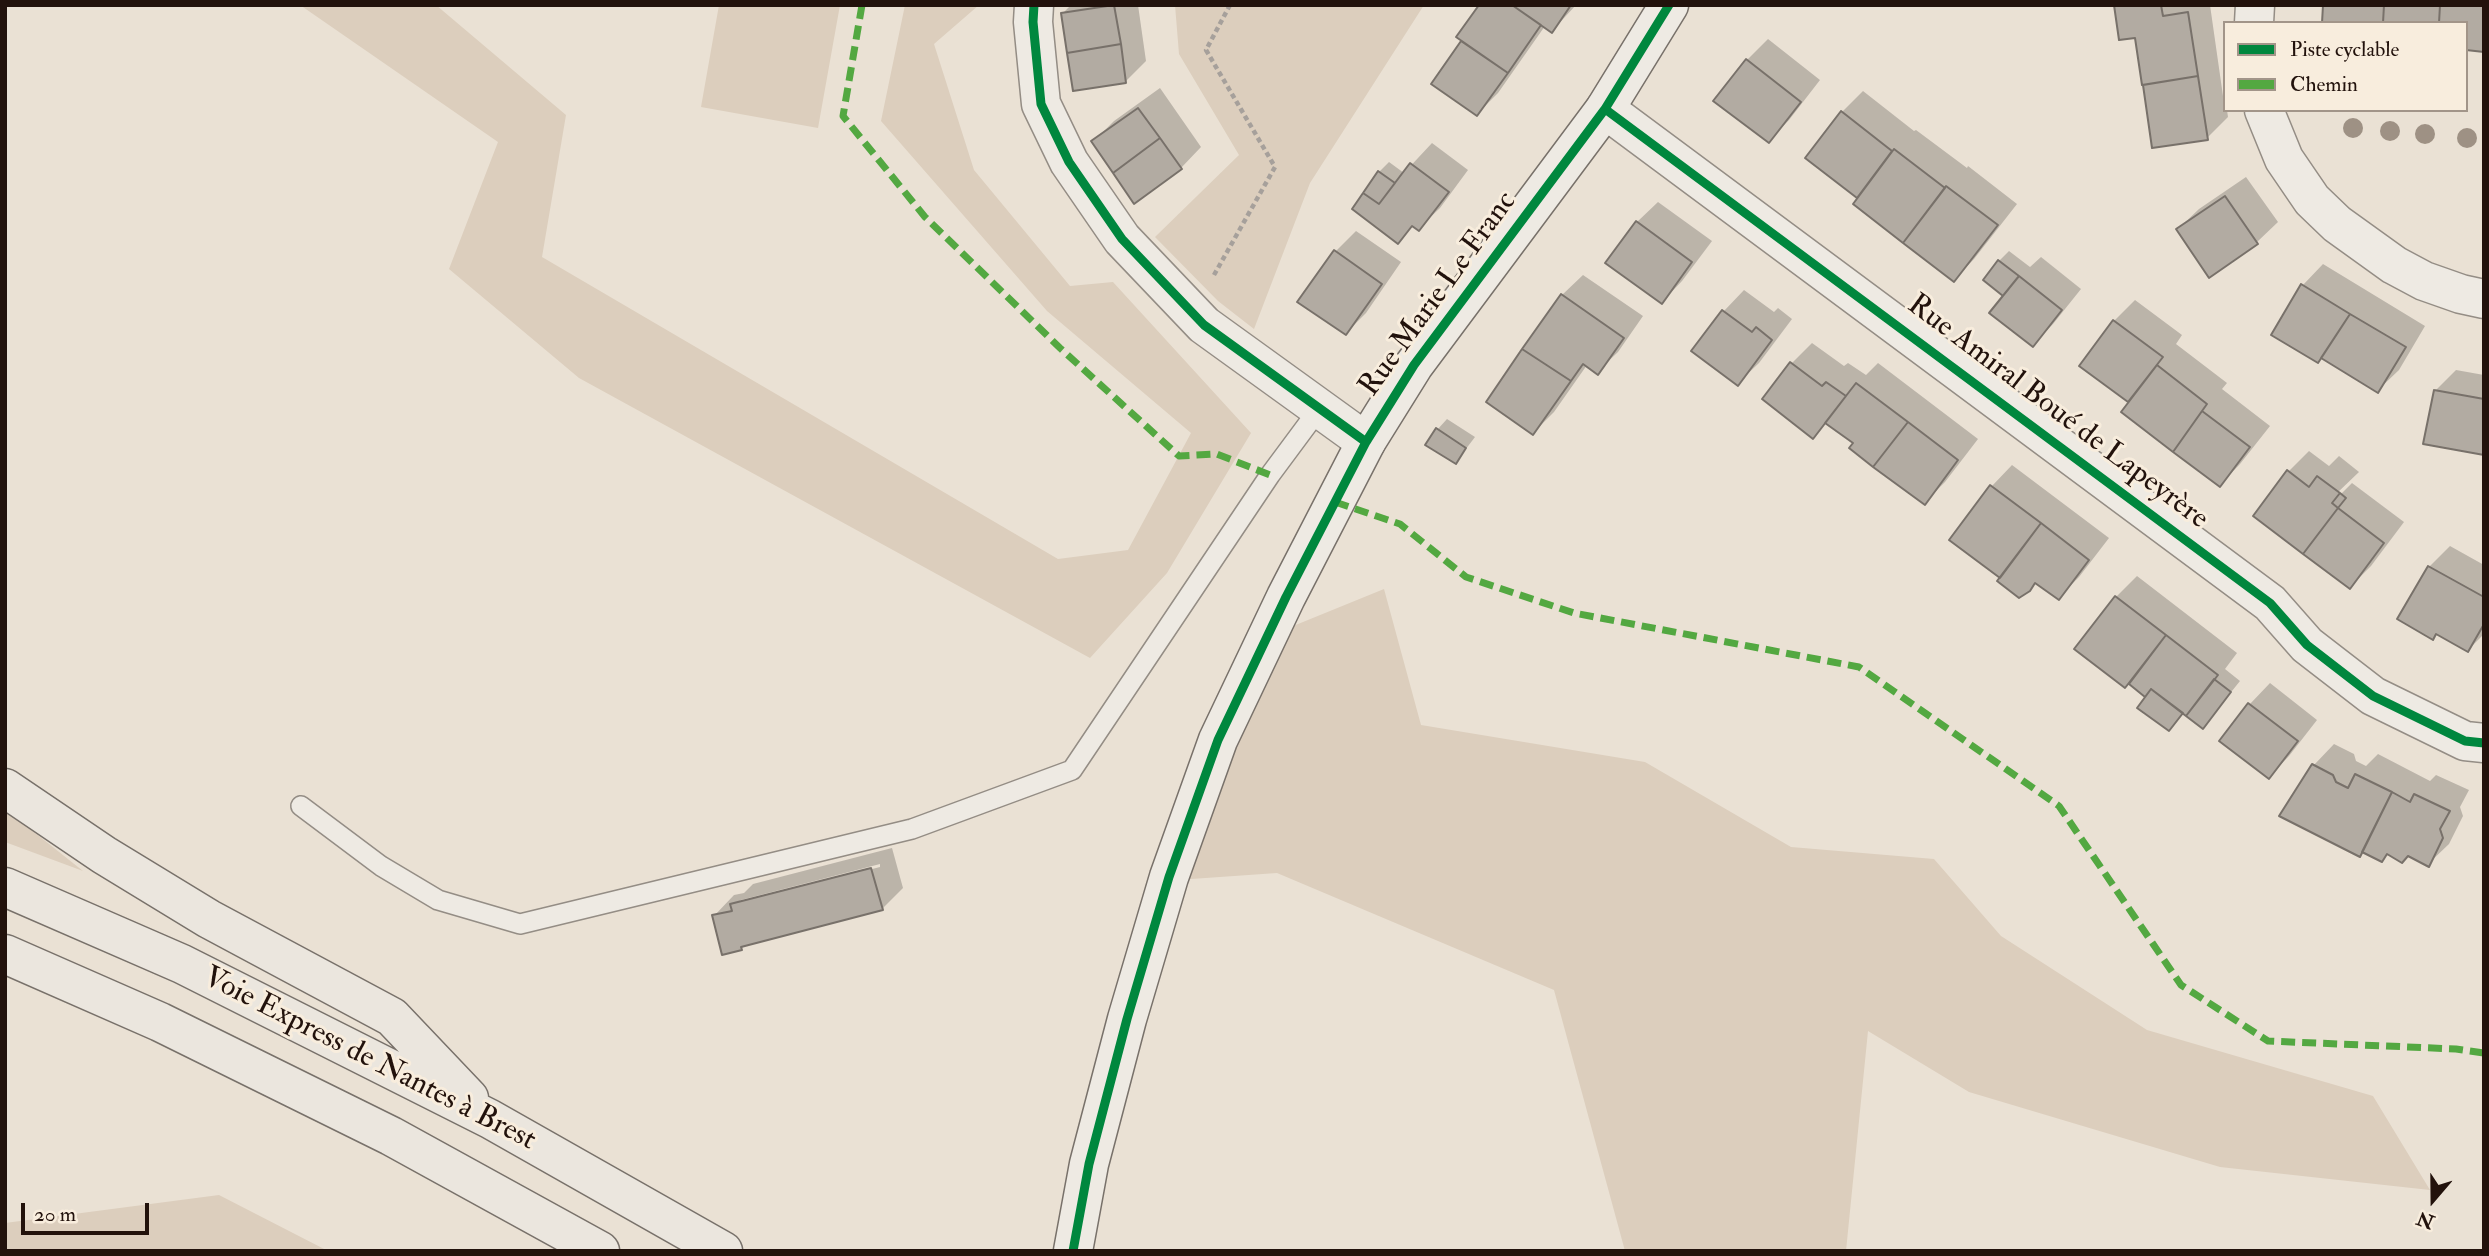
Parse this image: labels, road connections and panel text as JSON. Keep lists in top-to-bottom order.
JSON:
{
  "streets": {
    "highway": ["Voie Express de Nantes à Brest"],
    "street": ["Rue Marie Le Franc", "Rue Amiral Boué de Lapeyrère"]
  },
  "crossings": [
    ["Rue Marie Le Franc", "Rue Amiral Boué de Lapeyrère"]
  ],
  "legend": ["Piste cyclable", "Chemin"],
  "scale_bar": "20 m",
  "north": "bottom"
}
